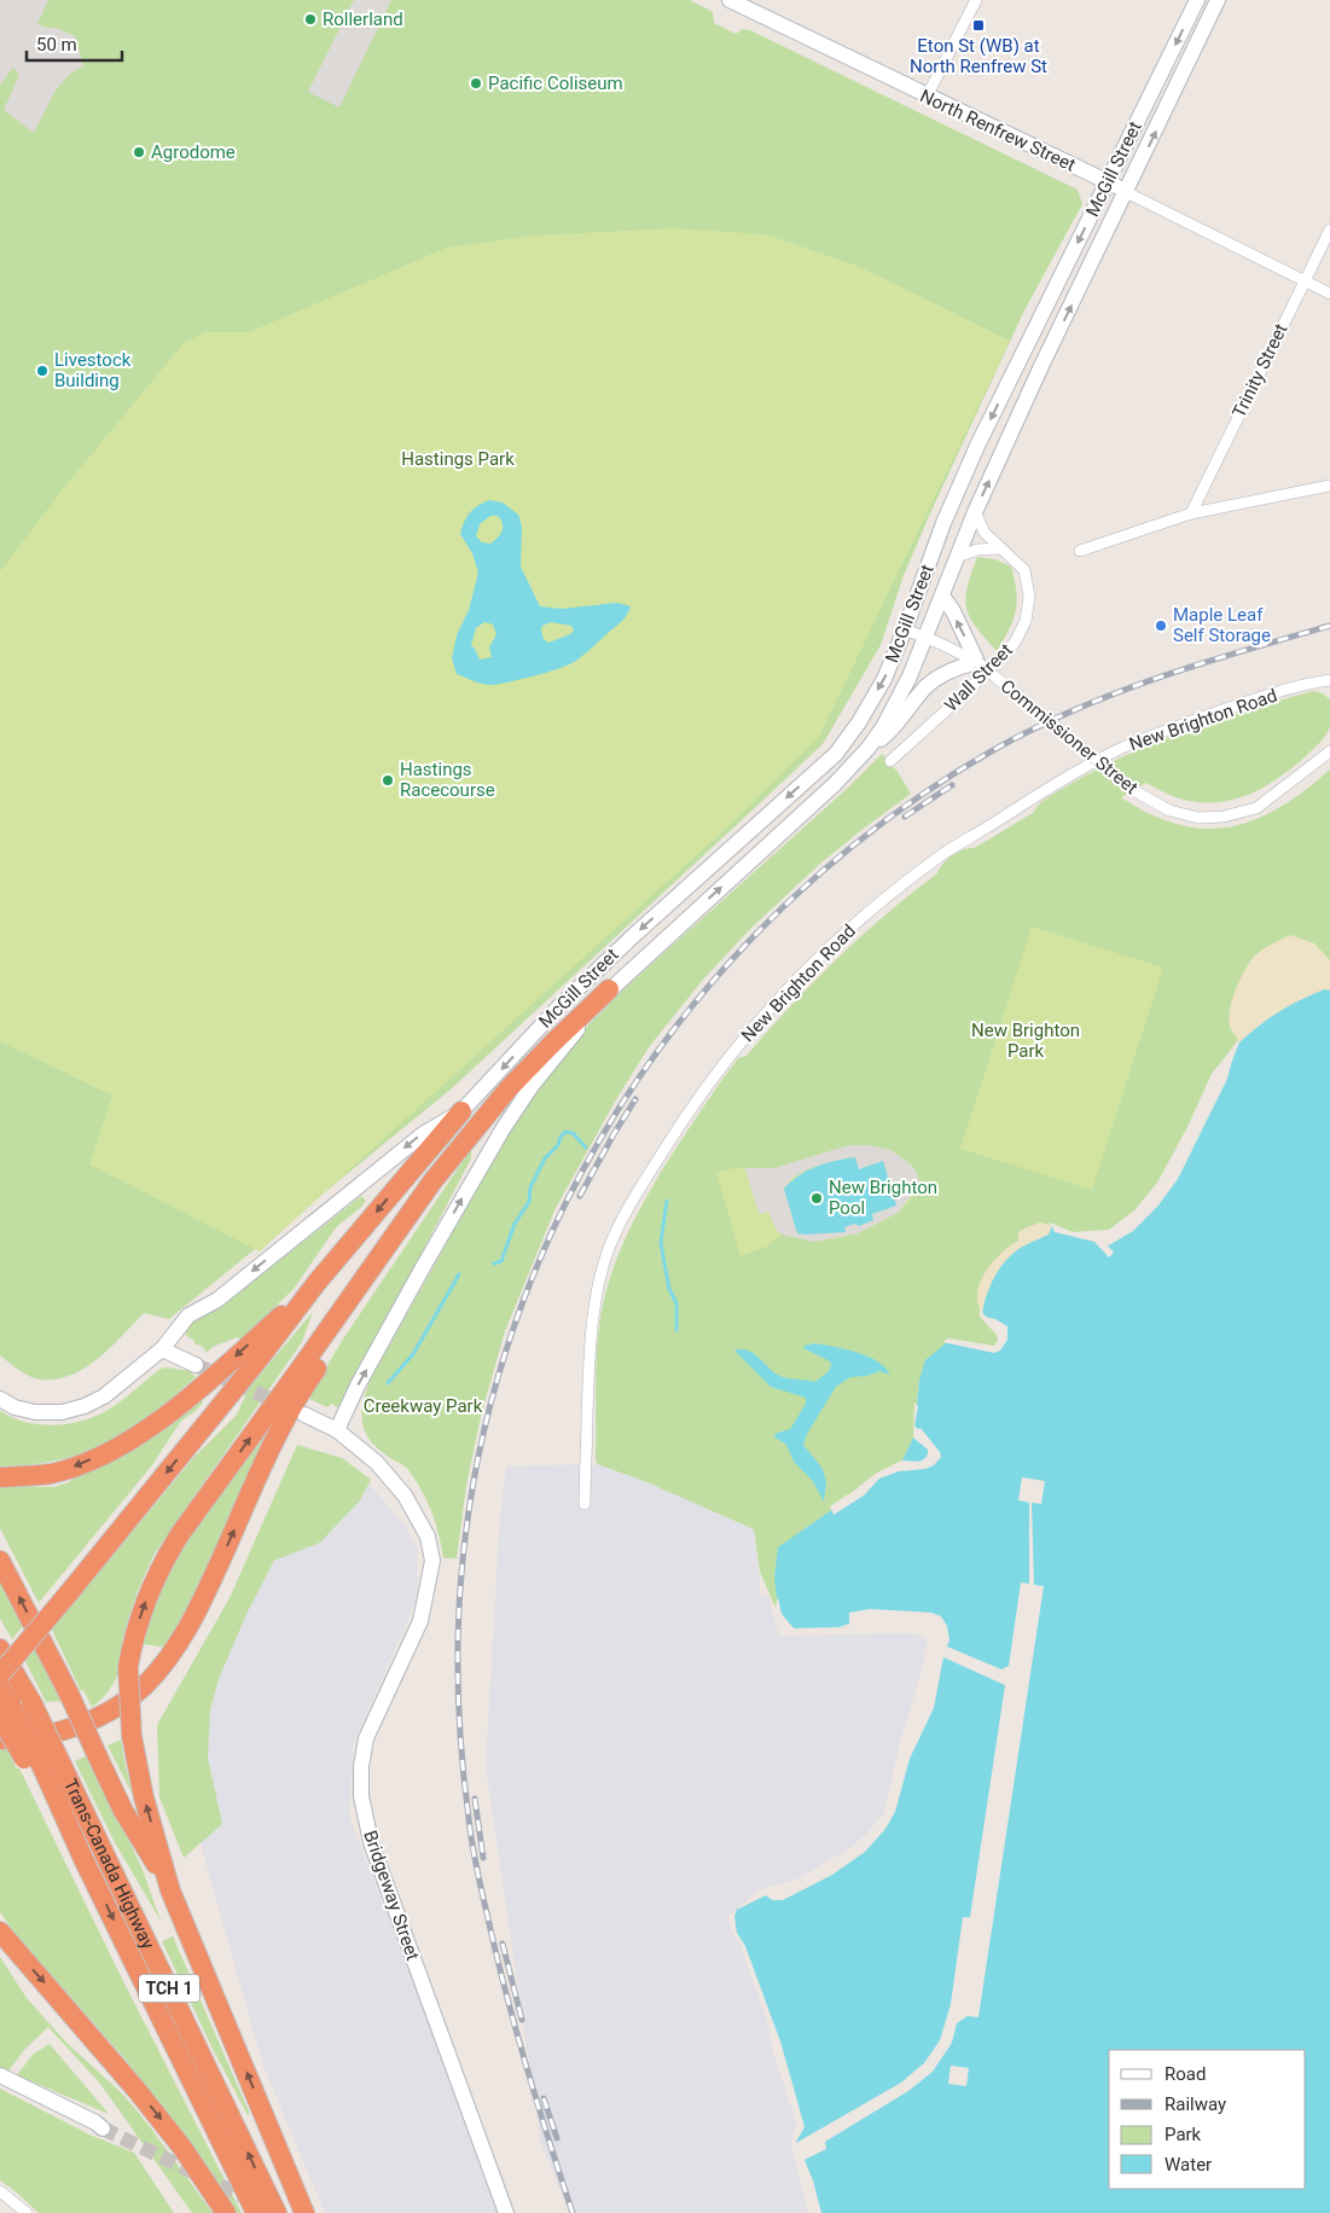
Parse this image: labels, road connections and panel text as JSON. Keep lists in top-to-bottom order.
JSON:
{
  "streets": {
    "highway": ["Trans-Canada Highway", "TCH 1"],
    "main road": ["North Renfrew Street", "McGill Street", "Bridgeway Street"],
    "street": [
      "Trinity Street",
      "Wall Street",
      "New Brighton Road",
      "Commissioner Street"
    ]
  },
  "crossings": [
    ["North Renfrew Street", "McGill Street"],
    ["North Renfrew Street", "Trinity Street"],
    ["McGill Street", "Wall Street"],
    ["McGill Street", "Commissioner Street"],
    ["McGill Street", "Bridgeway Street"]
  ],
  "parks": ["Hastings Park", "New Brighton Park", "Creekway Park"],
  "places": {
    "other": [
      "Rollerland",
      "Pacific Coliseum",
      "Agrodome",
      "Livestock Building",
      "Maple Leaf Self Storage",
      "Hastings Racecourse",
      "New Brighton Pool"
    ],
    "transit": ["Eton St (WB) at North Renfrew St"]
  },
  "legend": [
    "Road",
    "Railway",
    "Park",
    "Water"
  ],
  "scale_bar": "50 m"
}
